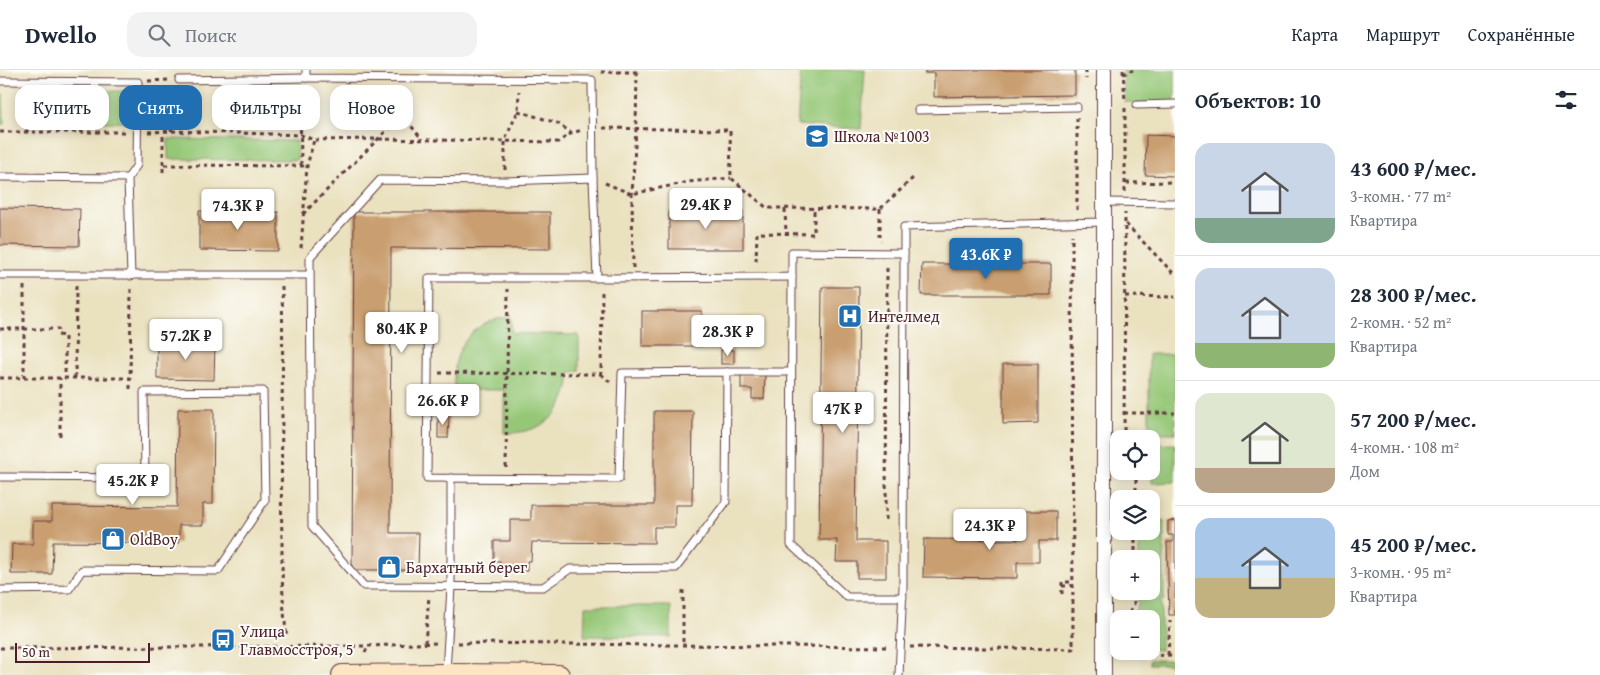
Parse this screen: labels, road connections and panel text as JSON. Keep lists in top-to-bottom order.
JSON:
{
  "places": {
    "school or university": ["Школа №1003"],
    "hospital": ["Интелмед"],
    "shop": ["OldBoy", "Бархатный берег"],
    "bus stop": ["Улица Главмосстроя, 5"]
  },
  "scale_bar": "50 m",
  "page": {
    "header": "Dwello",
    "search": "Поиск",
    "nav": ["Карта", "Маршрут", "Сохранённые"],
    "heading": "Объектов: 10",
    "chip": [
      "Купить",
      "Снять",
      "Фильтры",
      "Новое"
    ],
    "list": [
      {
        "name": "43 600 ₽/мес.",
        "note": "3-комн. · 77 m² · Квартира"
      },
      {
        "name": "28 300 ₽/мес.",
        "note": "2-комн. · 52 m² · Квартира"
      },
      {
        "name": "57 200 ₽/мес.",
        "note": "4-комн. · 108 m² · Дом"
      },
      {
        "name": "45 200 ₽/мес.",
        "note": "3-комн. · 95 m² · Квартира"
      }
    ],
    "price": [
      "29.4K ₽",
      "74.3K ₽",
      "43.6K ₽",
      "80.4K ₽",
      "28.3K ₽",
      "57.2K ₽",
      "26.6K ₽",
      "47K ₽",
      "45.2K ₽",
      "24.3K ₽"
    ],
    "map_buttons": ["+", "−"],
    "scale": "50 m"
  }
}
